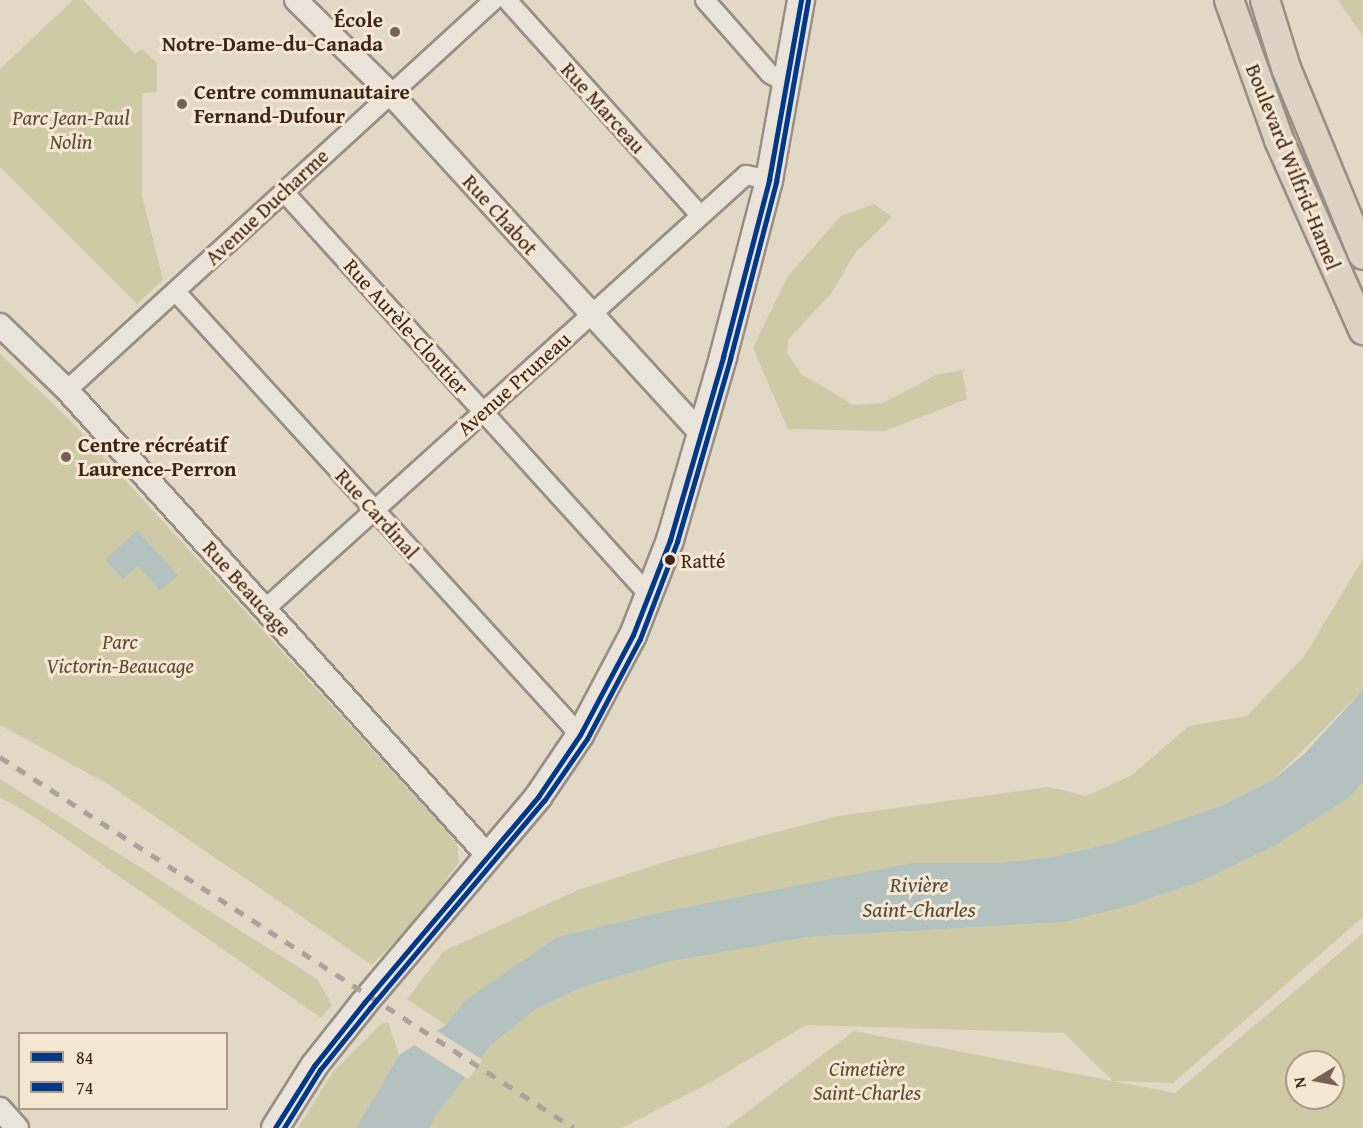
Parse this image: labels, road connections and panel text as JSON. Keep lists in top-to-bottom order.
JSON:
{
  "streets": {
    "main road": ["Boulevard Wilfrid-Hamel"],
    "street": [
      "Rue Marceau",
      "Avenue Ducharme",
      "Rue Chabot",
      "Rue Aurèle-Cloutier",
      "Avenue Pruneau",
      "Rue Cardinal",
      "Rue Beaucage"
    ]
  },
  "crossings": [
    ["Rue Marceau", "Avenue Pruneau"],
    ["Avenue Ducharme", "Rue Chabot"],
    ["Avenue Ducharme", "Rue Aurèle-Cloutier"],
    ["Avenue Ducharme", "Rue Cardinal"],
    ["Avenue Ducharme", "Rue Beaucage"],
    ["Rue Chabot", "Avenue Pruneau"],
    ["Rue Aurèle-Cloutier", "Avenue Pruneau"],
    ["Avenue Pruneau", "Rue Cardinal"],
    ["Avenue Pruneau", "Rue Beaucage"]
  ],
  "water": ["Rivière Saint-Charles"],
  "parks": ["Parc Jean-Paul Nolin", "Parc Victorin-Beaucage", "Cimetière Saint-Charles"],
  "places": [
    "École Notre-Dame-du-Canada",
    "Centre communautaire Fernand-Dufour",
    "Centre récréatif Laurence-Perron",
    "Ratté"
  ],
  "lines": ["transit line 84", "transit line 74"],
  "legend": ["84", "74"],
  "north": "left"
}
